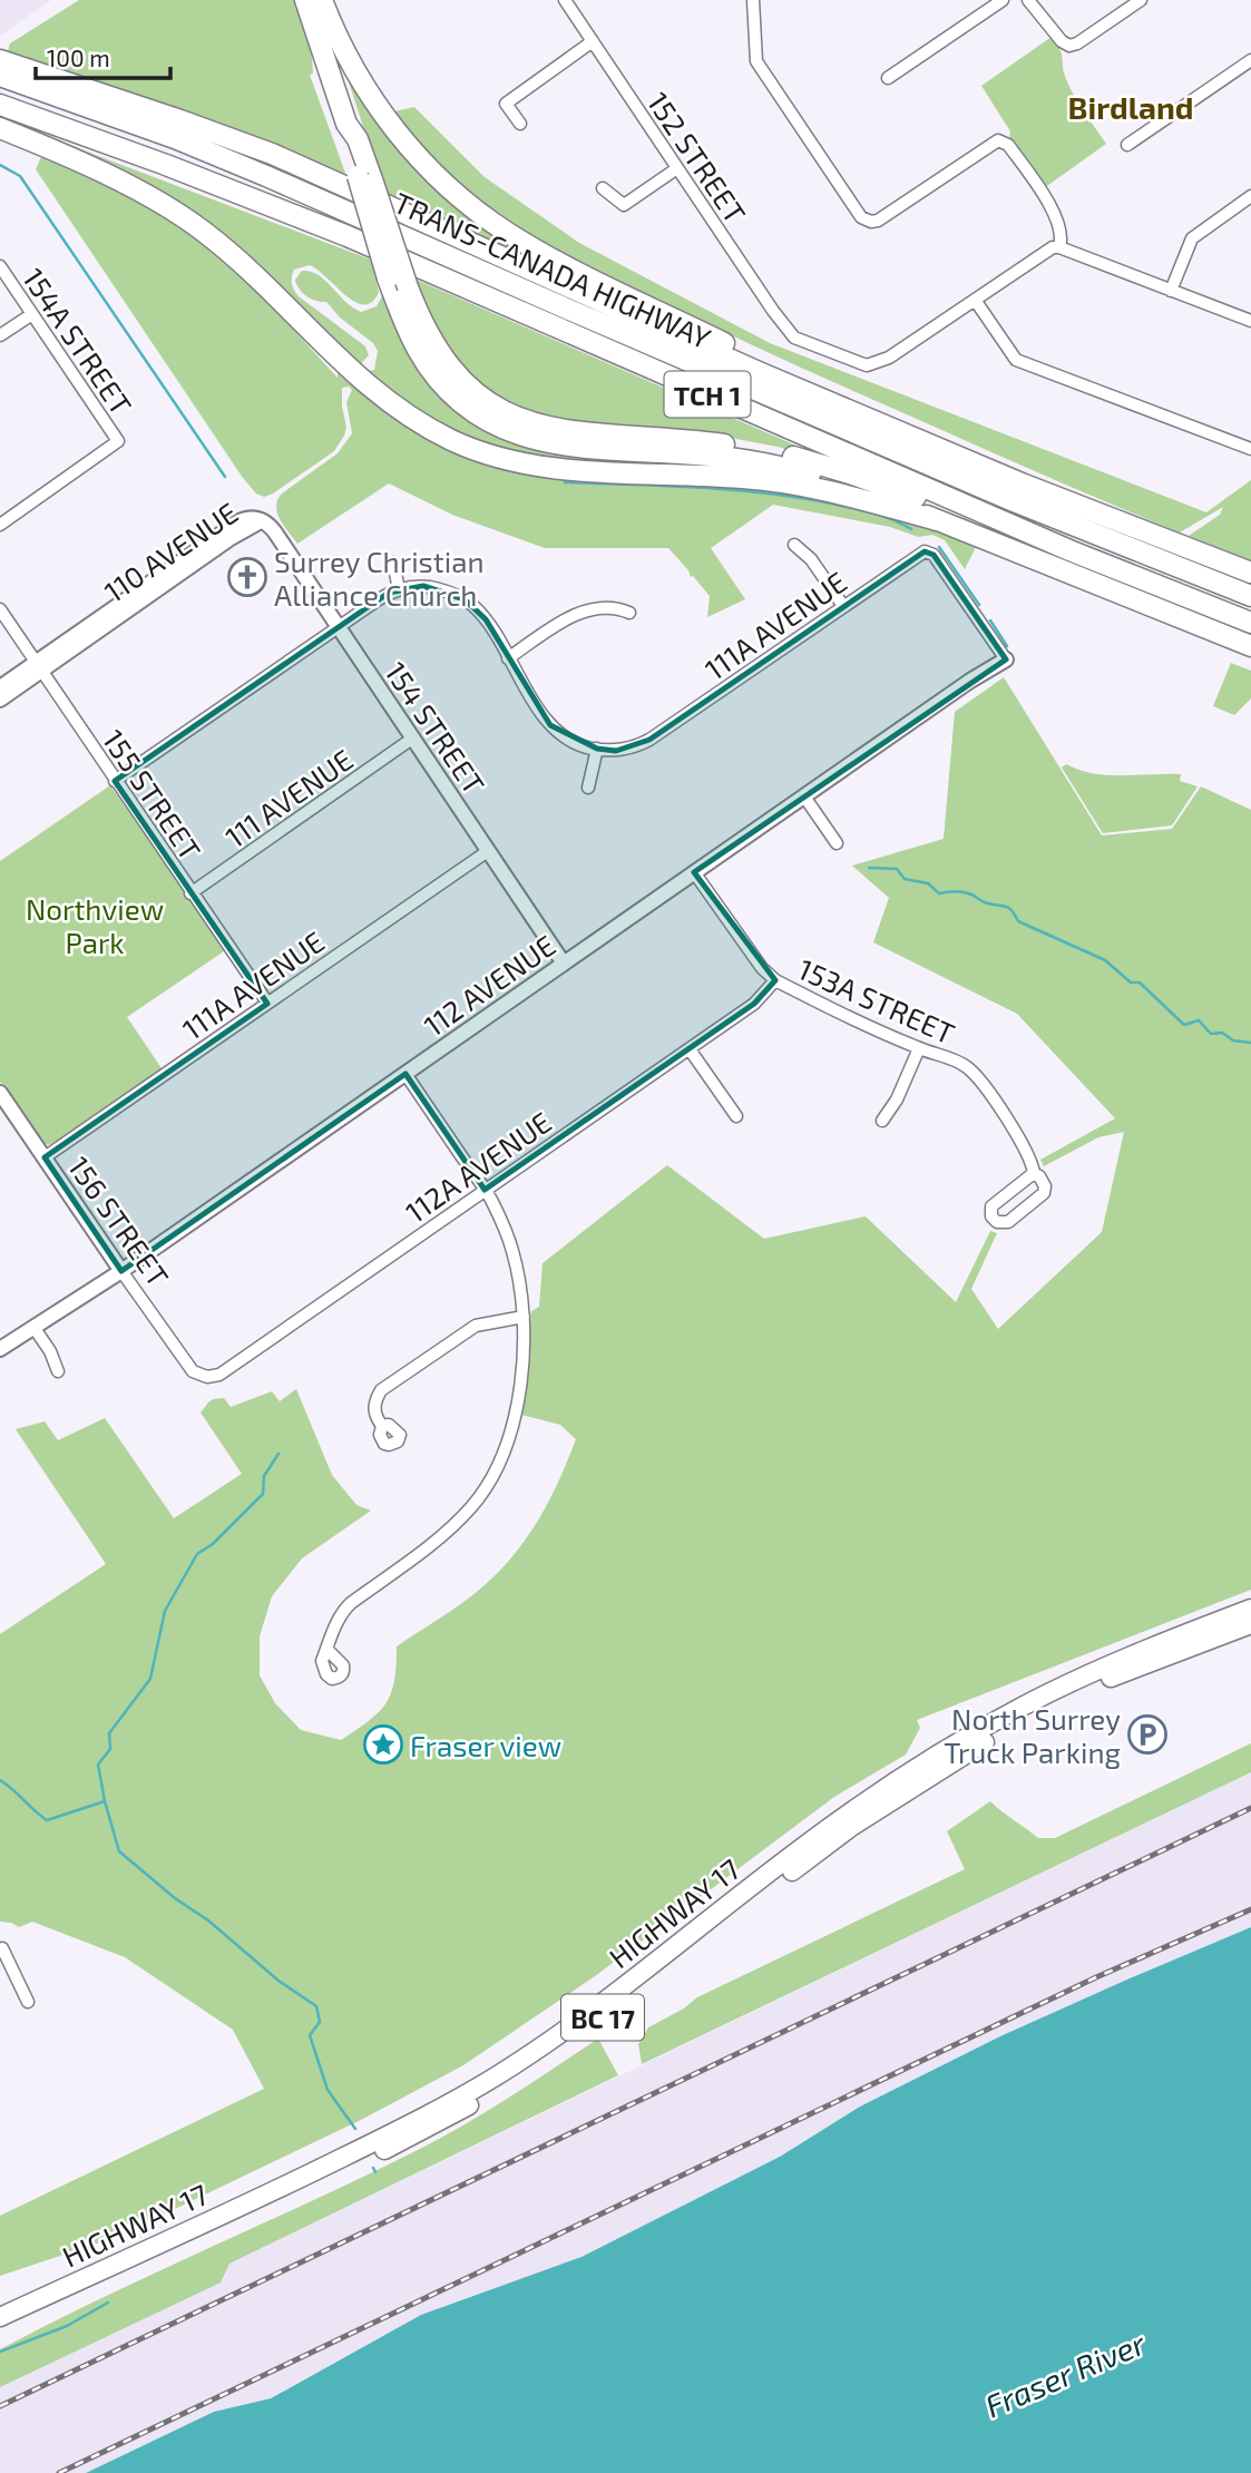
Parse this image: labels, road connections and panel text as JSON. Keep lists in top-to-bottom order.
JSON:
{
  "streets": {
    "highway": [
      "TRANS-CANADA HIGHWAY",
      "TCH 1",
      "HIGHWAY 17",
      "BC 17"
    ],
    "street": [
      "152 STREET",
      "154A STREET",
      "110 AVENUE",
      "111A AVENUE",
      "154 STREET",
      "155 STREET",
      "111 AVENUE",
      "112 AVENUE",
      "153A STREET",
      "112A AVENUE",
      "156 STREET"
    ]
  },
  "crossings": [
    ["110 AVENUE", "154 STREET"],
    ["110 AVENUE", "155 STREET"],
    ["111A AVENUE", "154 STREET"],
    ["111A AVENUE", "155 STREET"],
    ["111A AVENUE", "112 AVENUE"],
    ["111A AVENUE", "156 STREET"],
    ["154 STREET", "111 AVENUE"],
    ["154 STREET", "112 AVENUE"],
    ["155 STREET", "111 AVENUE"],
    ["112 AVENUE", "153A STREET"],
    ["112 AVENUE", "156 STREET"],
    ["153A STREET", "112A AVENUE"],
    ["112A AVENUE", "156 STREET"]
  ],
  "districts": ["Birdland"],
  "water": ["Fraser River"],
  "parks": ["Northview Park"],
  "places": {
    "church": ["Surrey Christian Alliance Church"],
    "parking": ["North Surrey Truck Parking"],
    "place": ["Fraser view"]
  },
  "scale_bar": "100 m"
}
